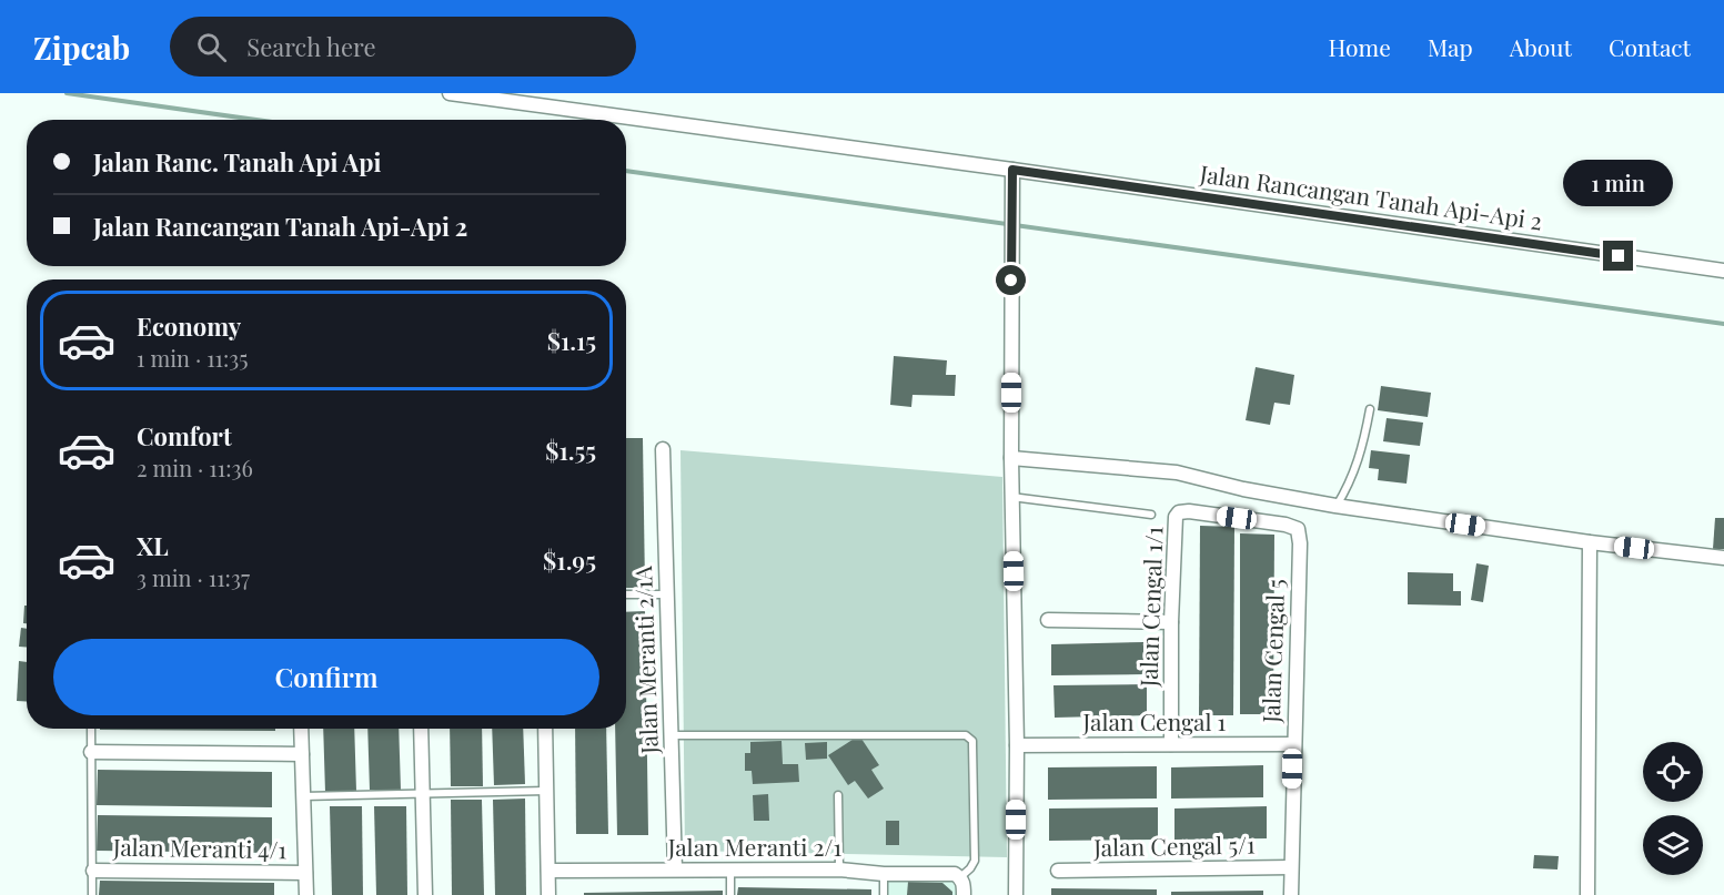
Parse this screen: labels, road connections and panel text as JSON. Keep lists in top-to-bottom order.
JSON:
{
  "streets": {
    "street": [
      "Jalan Rancangan Tanah Api-Api 2",
      "Jalan Cengal 1/1",
      "Jalan Cengal 5",
      "Jalan Meranti 2/1A",
      "Jalan Cengal 1",
      "Jalan Cengal 5/1",
      "Jalan Meranti 2/1",
      "Jalan Meranti 4/1"
    ]
  },
  "crossings": [
    ["Jalan Cengal 1/1", "Jalan Cengal 5"],
    ["Jalan Cengal 1/1", "Jalan Cengal 1"],
    ["Jalan Cengal 5", "Jalan Cengal 1"],
    ["Jalan Cengal 5", "Jalan Cengal 5/1"],
    ["Jalan Meranti 2/1A", "Jalan Meranti 2/1"]
  ],
  "page": {
    "header": "Zipcab",
    "search": "Search here",
    "nav": [
      "Home",
      "Map",
      "About",
      "Contact"
    ],
    "banner": ["Jalan Ranc. Tanah Api Api", "Jalan Rancangan Tanah Api-Api 2"],
    "bubble": "1 min",
    "list": [
      {
        "name": "Economy",
        "note": "1 min · 11:35",
        "value": "$1.15"
      },
      {
        "name": "Comfort",
        "note": "2 min · 11:36",
        "value": "$1.55"
      },
      {
        "name": "XL",
        "note": "3 min · 11:37",
        "value": "$1.95"
      }
    ],
    "buttons": "Confirm"
  }
}
